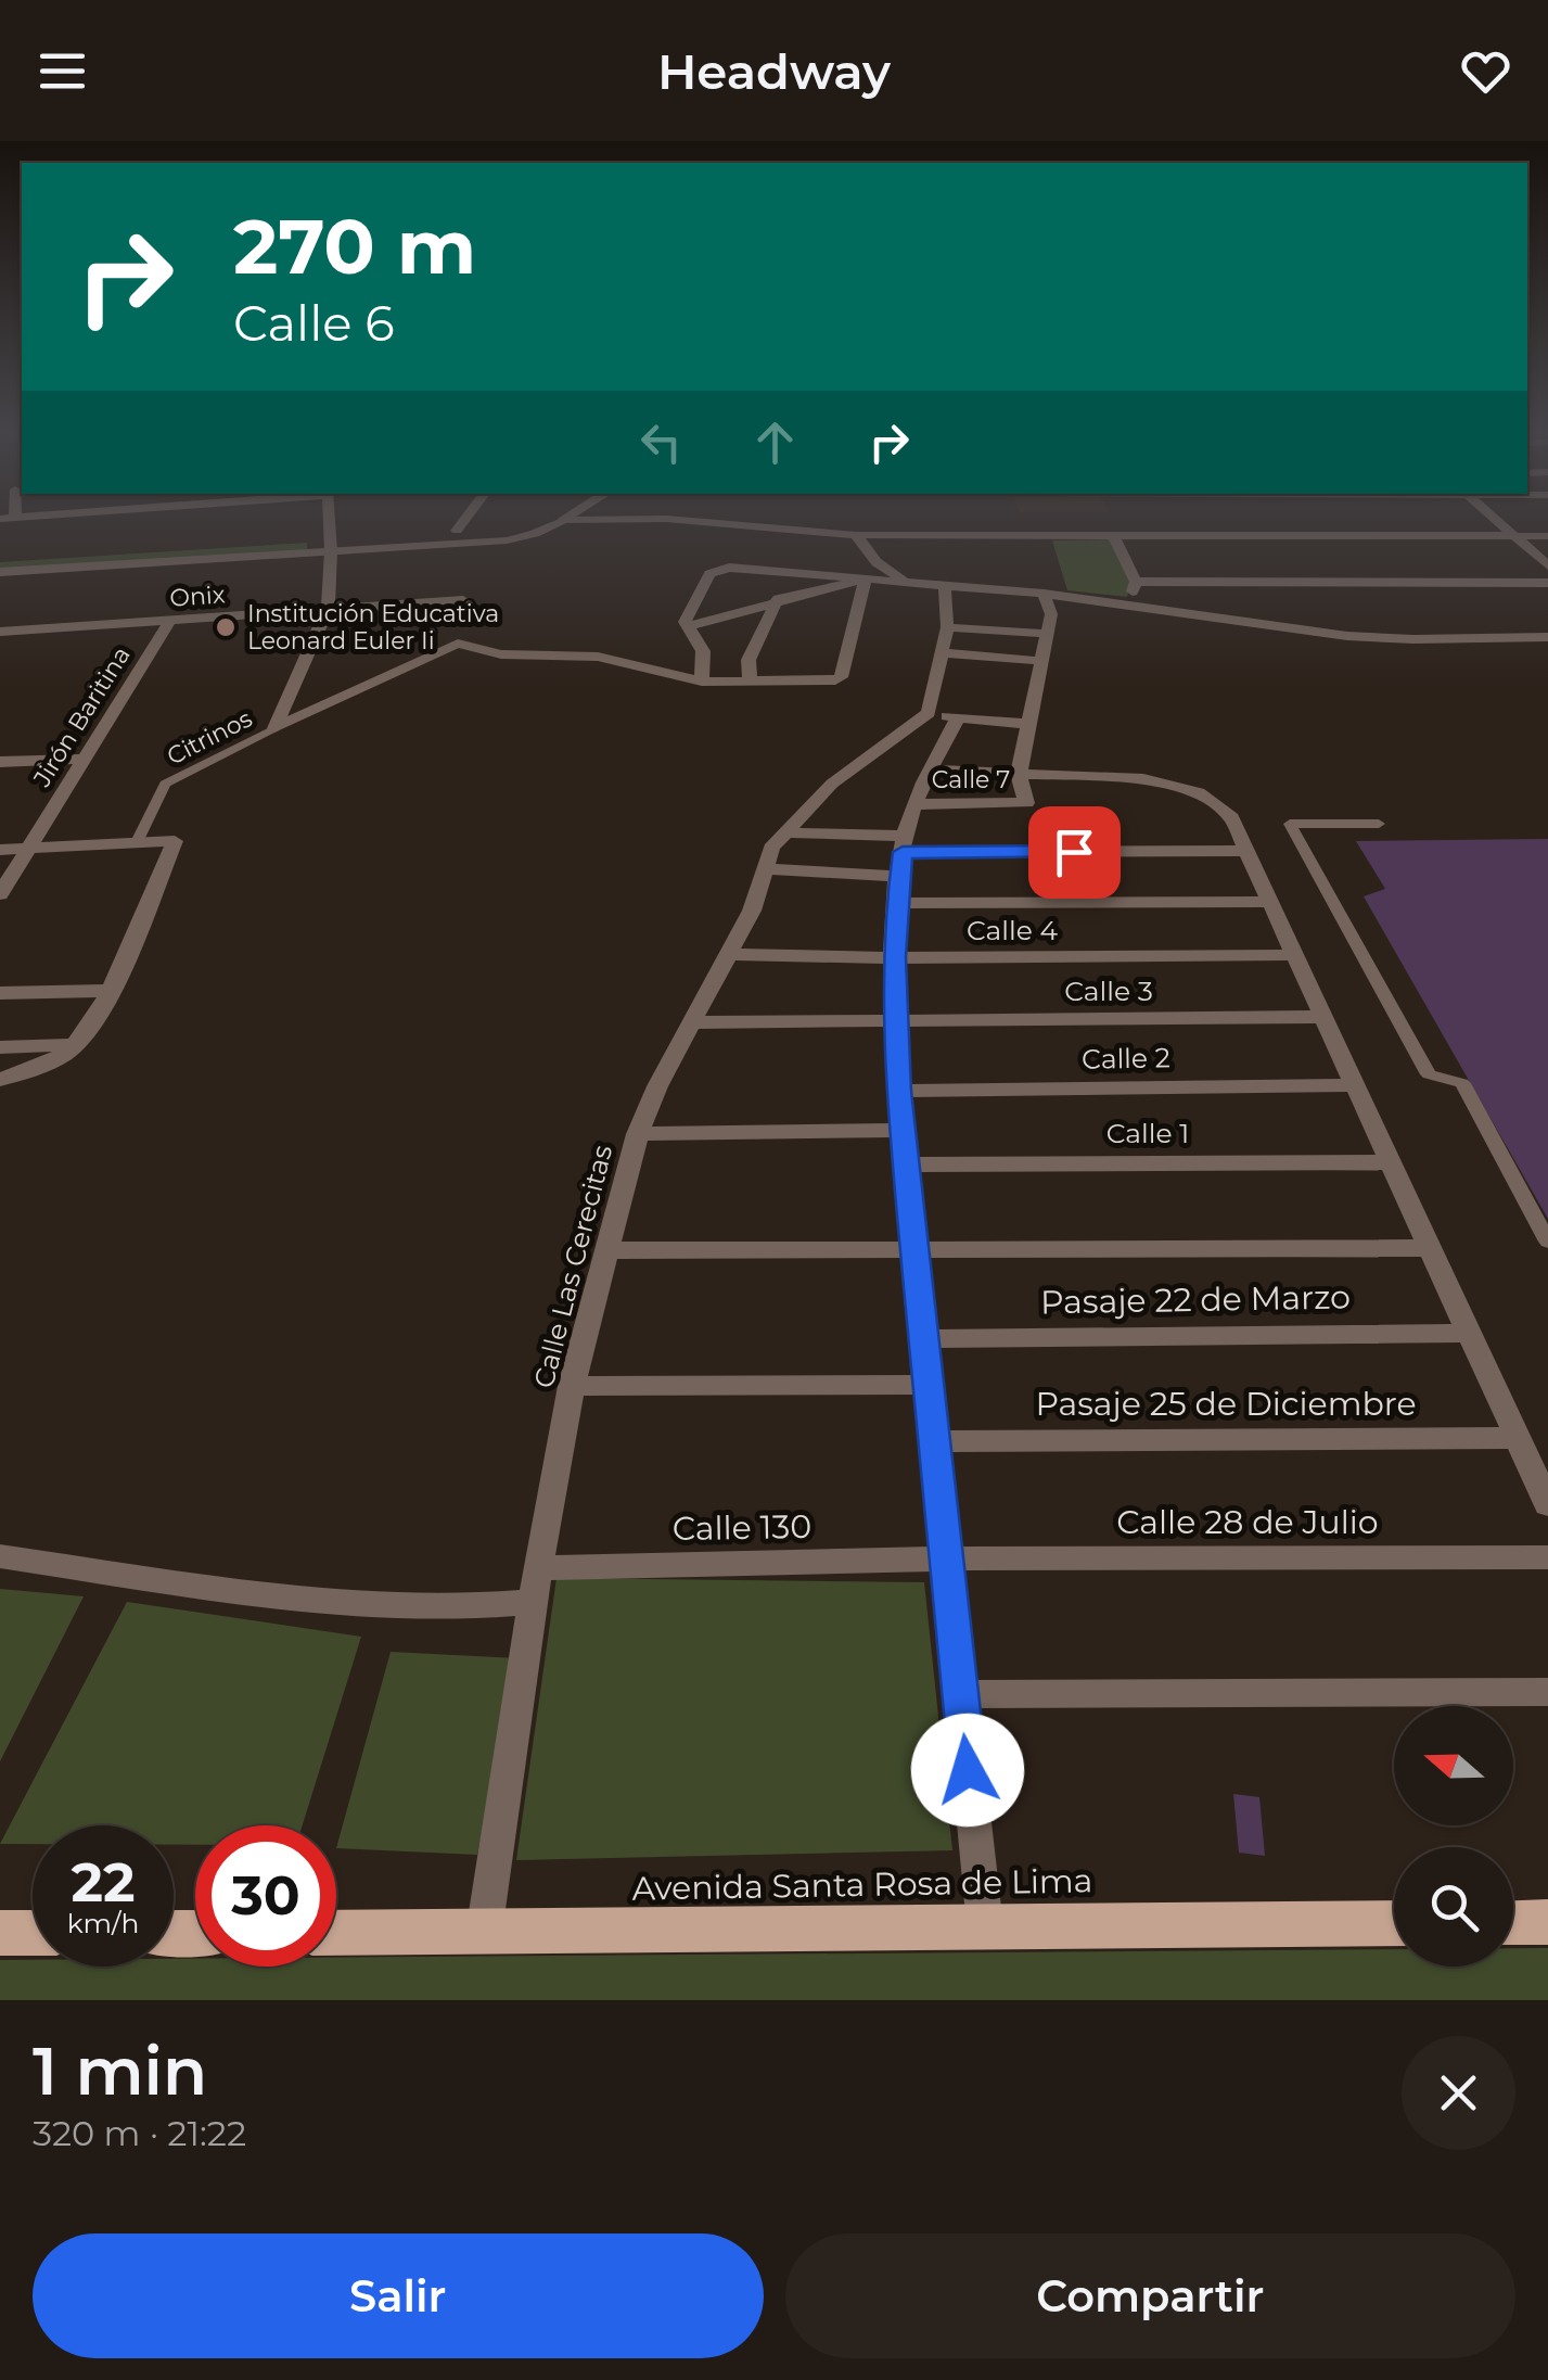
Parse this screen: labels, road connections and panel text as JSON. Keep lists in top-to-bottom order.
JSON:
{
  "streets": {
    "main road": ["Avenida Santa Rosa de Lima"],
    "street": [
      "Onix",
      "Jirón Baritina",
      "Calle 7",
      "Calle 4",
      "Calle 3",
      "Calle 2",
      "Calle 1",
      "Calle Las Cerecitas",
      "Pasaje 22 de Marzo",
      "Pasaje 25 de Diciembre",
      "Calle 28 de Julio",
      "Calle 130"
    ],
    "lane": ["Citrinos"]
  },
  "crossings": [
    ["Onix", "Jirón Baritina"],
    ["Calle 4", "Calle Las Cerecitas"],
    ["Calle 3", "Calle Las Cerecitas"],
    ["Calle Las Cerecitas", "Calle 130"],
    ["Calle Las Cerecitas", "Avenida Santa Rosa de Lima"],
    ["Calle 28 de Julio", "Calle 130"]
  ],
  "places": ["Institución Educativa Leonard Euler Ii"],
  "north": "left",
  "page": {
    "header": "Headway",
    "turn": ["270 m", "Calle 6"],
    "speed": "22 km/h",
    "limit": "30",
    "heading": ["1 min", "320 m · 21:22"],
    "buttons": ["Salir", "Compartir"]
  }
}
